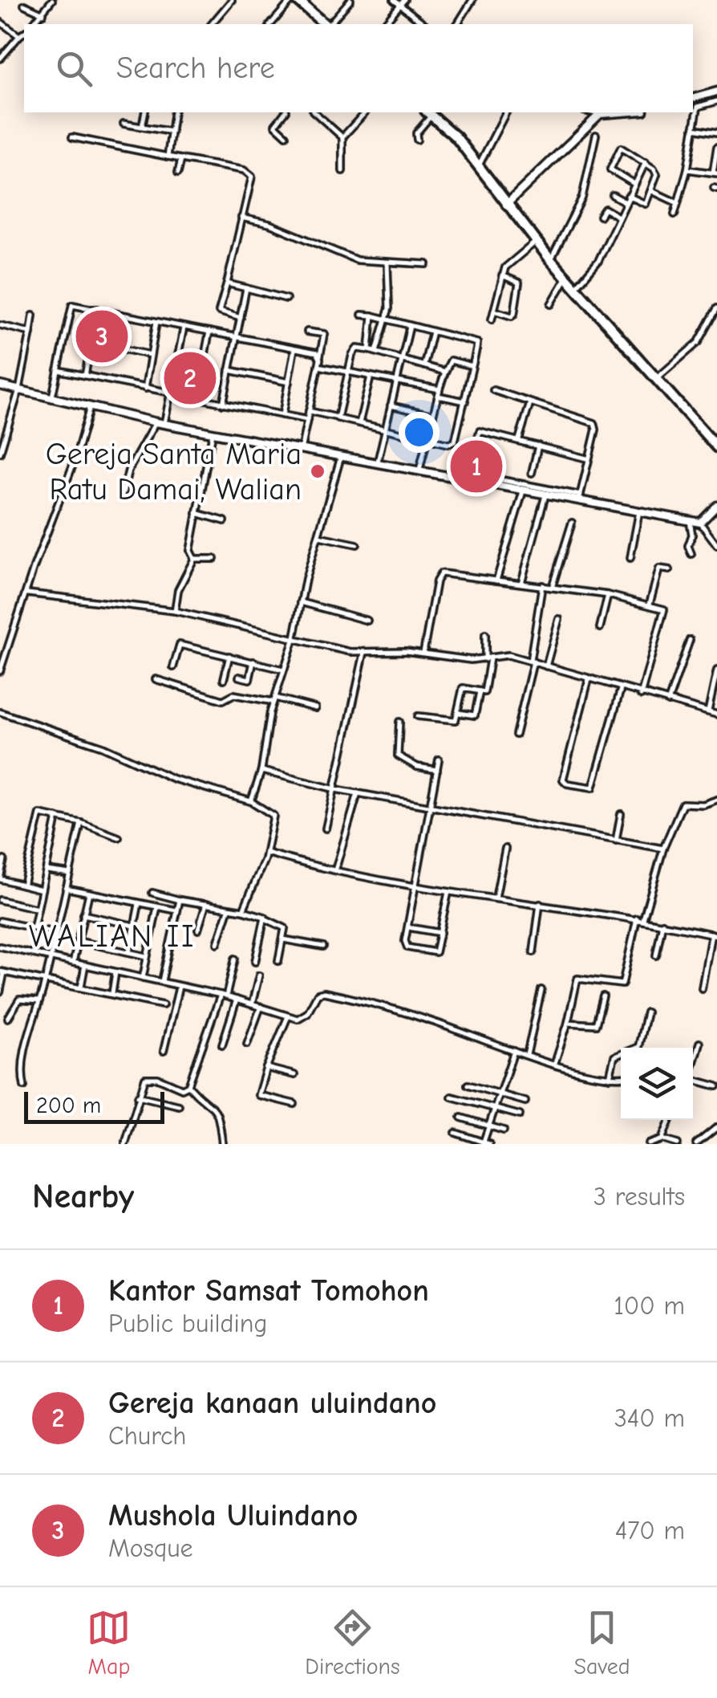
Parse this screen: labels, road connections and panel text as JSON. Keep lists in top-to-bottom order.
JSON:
{
  "districts": ["WALIAN II"],
  "places": ["Gereja Santa Maria Ratu Damai, Walian"],
  "scale_bar": "200 m",
  "page": {
    "search": "Search here",
    "pins": ["3", "2", "1"],
    "scale": "200 m",
    "heading": ["Nearby", "3 results"],
    "list": [
      {
        "mark": "1",
        "name": "Kantor Samsat Tomohon",
        "note": "Public building",
        "value": "100 m"
      },
      {
        "mark": "2",
        "name": "Gereja kanaan uluindano",
        "note": "Church",
        "value": "340 m"
      },
      {
        "mark": "3",
        "name": "Mushola Uluindano",
        "note": "Mosque",
        "value": "470 m"
      }
    ],
    "nav": ["Map", "Directions", "Saved"]
  }
}
